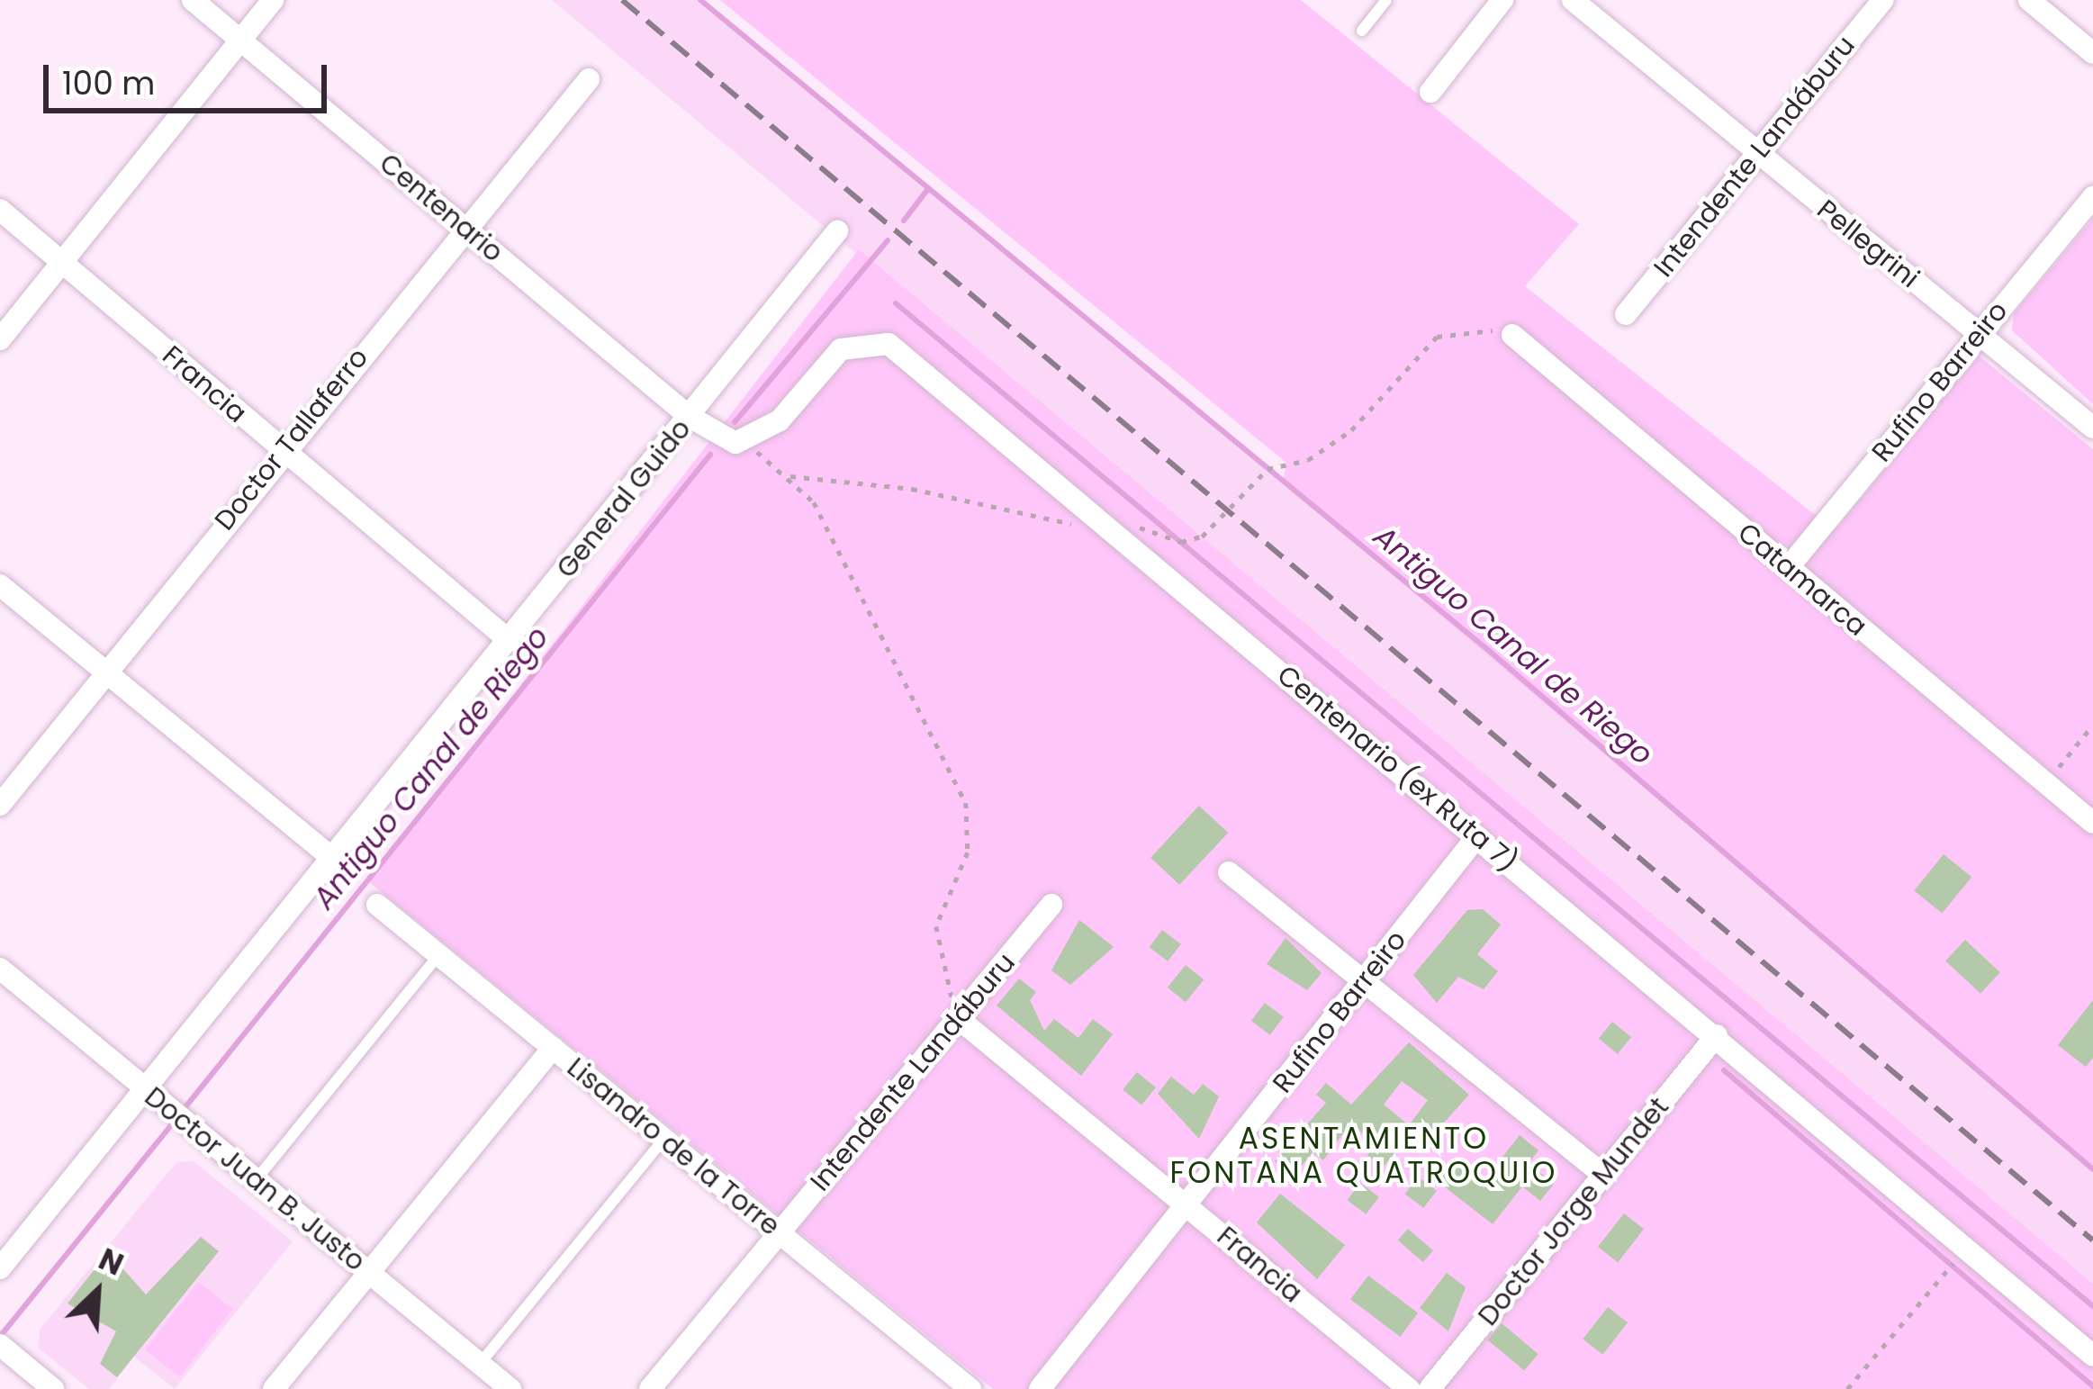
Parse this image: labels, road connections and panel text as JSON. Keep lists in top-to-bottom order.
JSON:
{
  "streets": {
    "street": [
      "Intendente Landáburu",
      "Centenario",
      "Pellegrini",
      "Rufino Barreiro",
      "Francia",
      "Doctor Tallaferro",
      "General Guido",
      "Catamarca",
      "Centenario (ex Ruta 7)",
      "Lisandro de la Torre",
      "Doctor Juan B. Justo",
      "Doctor Jorge Mundet"
    ]
  },
  "crossings": [
    ["Intendente Landáburu", "Pellegrini"],
    ["Intendente Landáburu", "Francia"],
    ["Intendente Landáburu", "Lisandro de la Torre"],
    ["Centenario", "Doctor Tallaferro"],
    ["Centenario", "General Guido"],
    ["Pellegrini", "Rufino Barreiro"],
    ["Rufino Barreiro", "Francia"],
    ["Rufino Barreiro", "Catamarca"],
    ["Rufino Barreiro", "Centenario (ex Ruta 7)"],
    ["Francia", "Doctor Tallaferro"],
    ["Francia", "General Guido"],
    ["General Guido", "Doctor Juan B. Justo"],
    ["Centenario (ex Ruta 7)", "Doctor Jorge Mundet"]
  ],
  "districts": ["ASENTAMIENTO FONTANA QUATROQUIO"],
  "water": ["Antiguo Canal de Riego"],
  "scale_bar": "100 m",
  "north": "top right"
}
